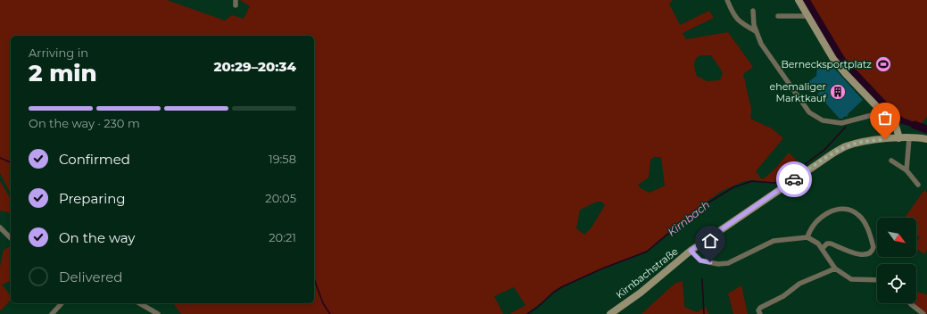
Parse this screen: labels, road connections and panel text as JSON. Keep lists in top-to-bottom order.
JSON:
{
  "streets": {
    "main road": ["Kirnbachstraße"]
  },
  "water": ["Kirnbach"],
  "places": {
    "sports": ["Bernecksportplatz"],
    "building": ["ehemaliger Marktkauf"]
  },
  "north": "bottom right",
  "page": {
    "heading": ["2 min", "Arriving in", "20:29–20:34"],
    "bar": "On the way · 230 m",
    "list": [
      ["Confirmed", "19:58"],
      ["Preparing", "20:05"],
      ["On the way", "20:21"],
      "Delivered"
    ]
  }
}
